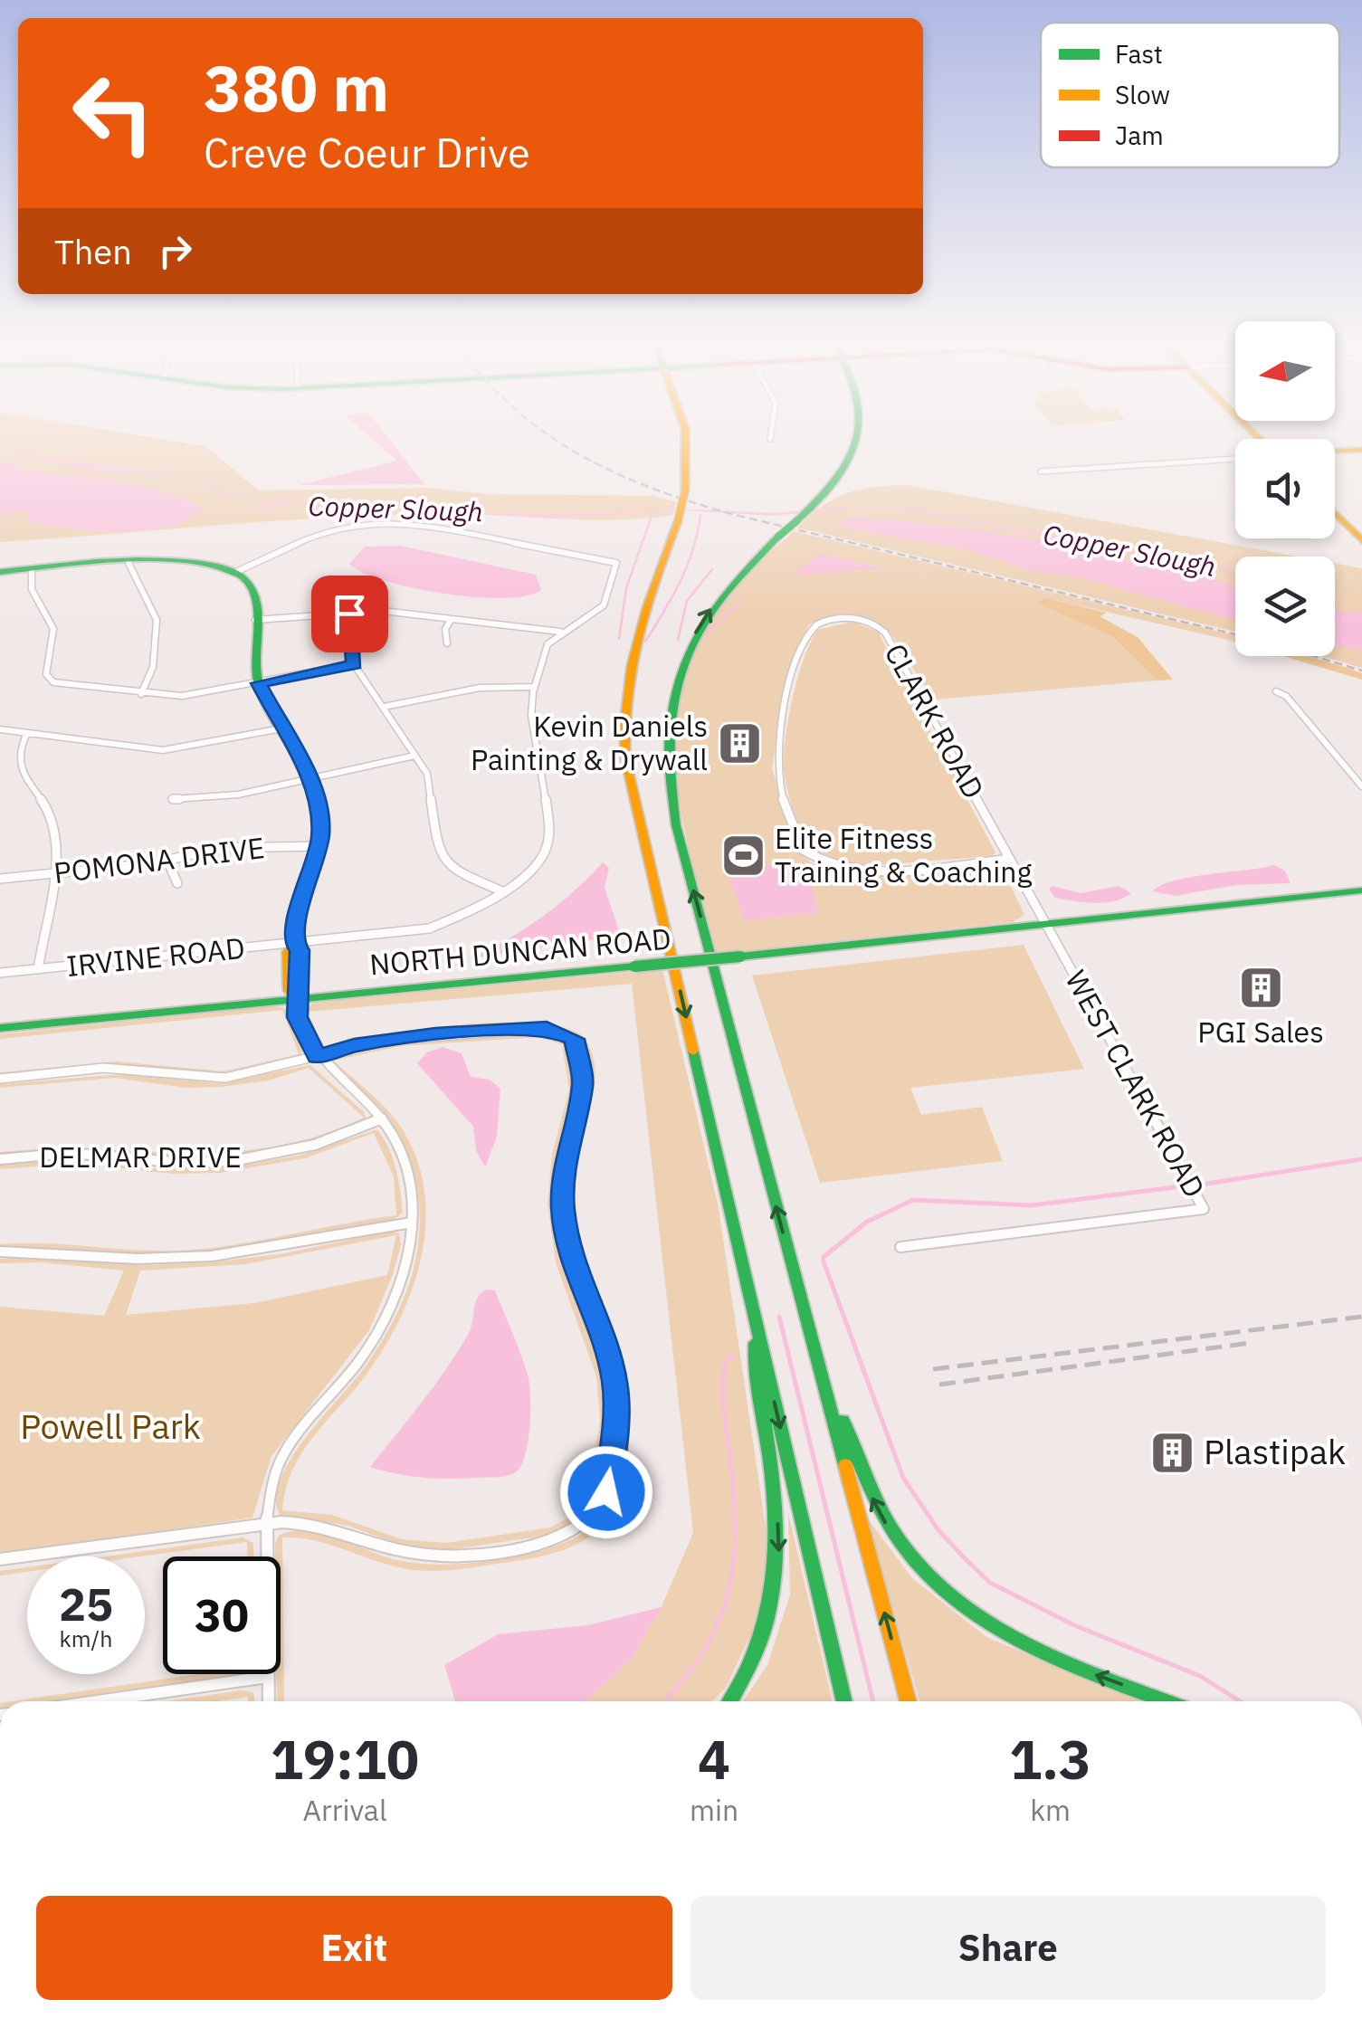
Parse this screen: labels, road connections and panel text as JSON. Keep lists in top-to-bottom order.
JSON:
{
  "streets": {
    "main road": ["NORTH DUNCAN ROAD"],
    "street": [
      "CLARK ROAD",
      "POMONA DRIVE",
      "IRVINE ROAD",
      "WEST CLARK ROAD",
      "DELMAR DRIVE"
    ]
  },
  "crossings": [
    ["CLARK ROAD", "NORTH DUNCAN ROAD"],
    ["CLARK ROAD", "WEST CLARK ROAD"],
    ["NORTH DUNCAN ROAD", "WEST CLARK ROAD"]
  ],
  "water": ["Copper Slough"],
  "parks": ["Powell Park"],
  "places": {
    "building": ["Kevin Daniels Painting & Drywall", "PGI Sales", "Plastipak"],
    "sports": ["Elite Fitness Training & Coaching"]
  },
  "legend": ["Fast", "Slow", "Jam"],
  "north": "left",
  "page": {
    "turn": ["380 m", "Creve Coeur Drive"],
    "then": "Then",
    "speed": "25 km/h",
    "limit": "30",
    "eta": [
      "19:10",
      "Arrival",
      "4",
      "min",
      "1.3",
      "km"
    ],
    "buttons": ["Exit", "Share"]
  }
}
